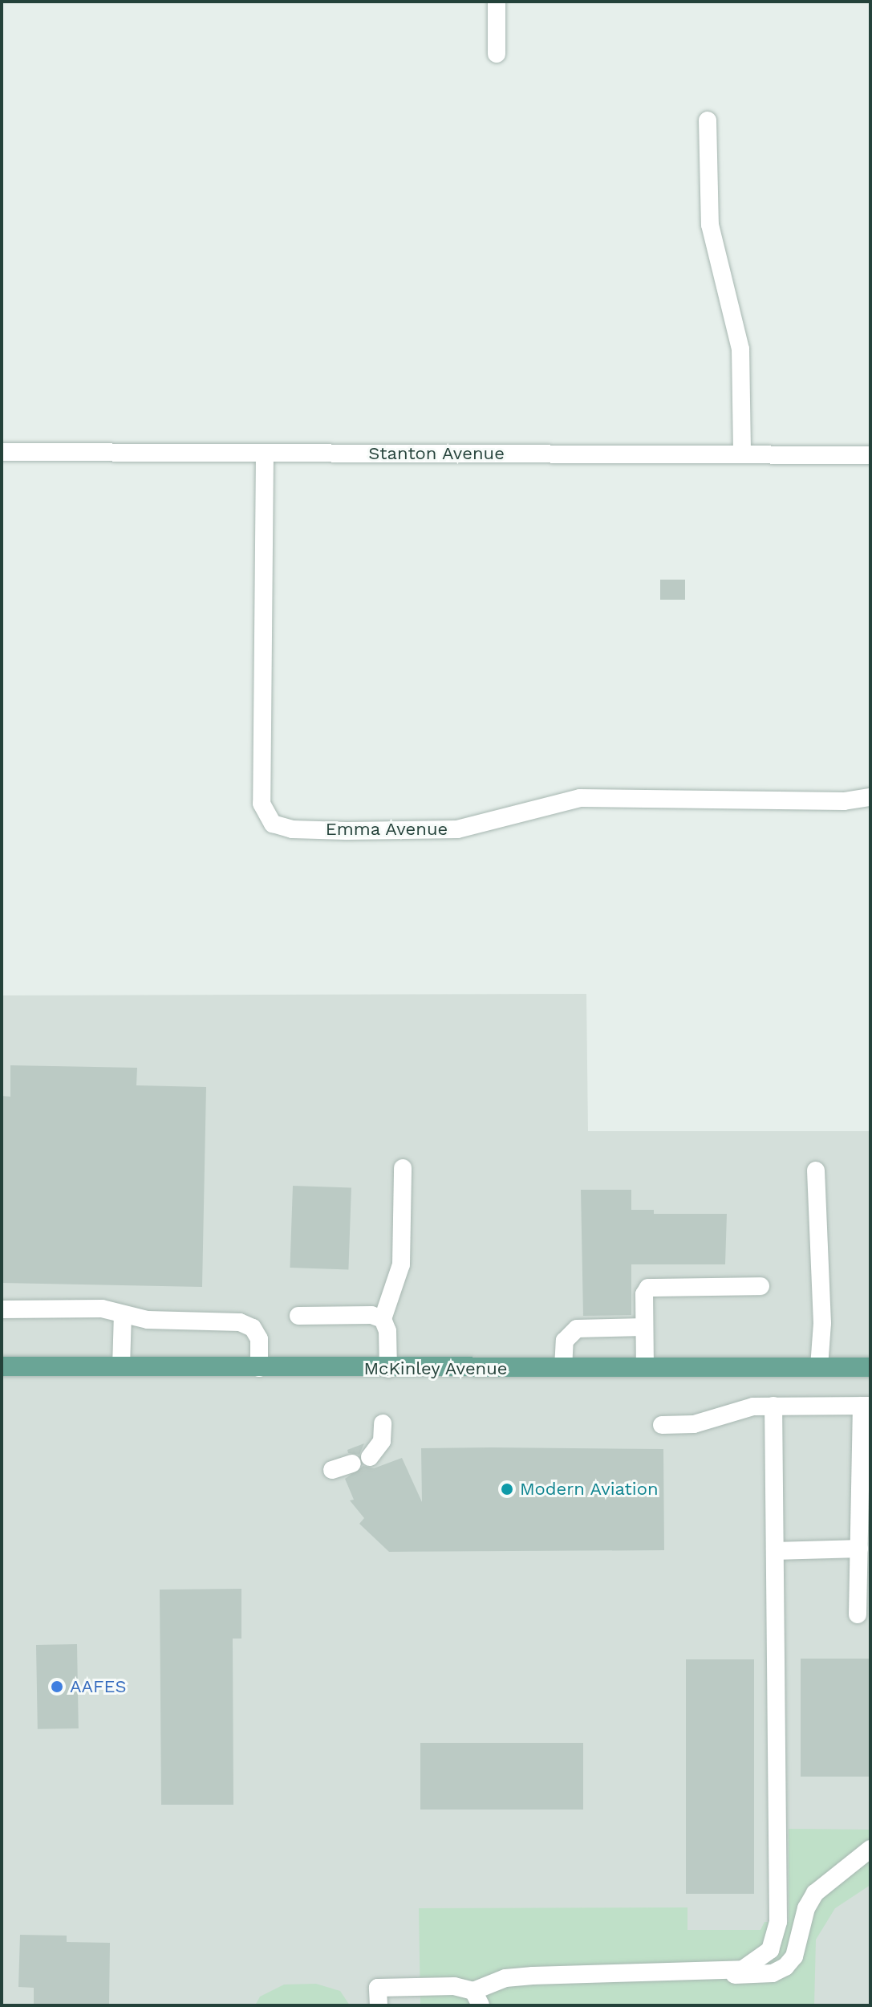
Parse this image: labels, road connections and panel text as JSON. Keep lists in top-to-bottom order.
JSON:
{
  "streets": {
    "main road": ["McKinley Avenue"],
    "street": ["Stanton Avenue", "Emma Avenue"]
  },
  "crossings": [
    ["Stanton Avenue", "Emma Avenue"]
  ],
  "places": ["Modern Aviation", "AAFES"]
}
